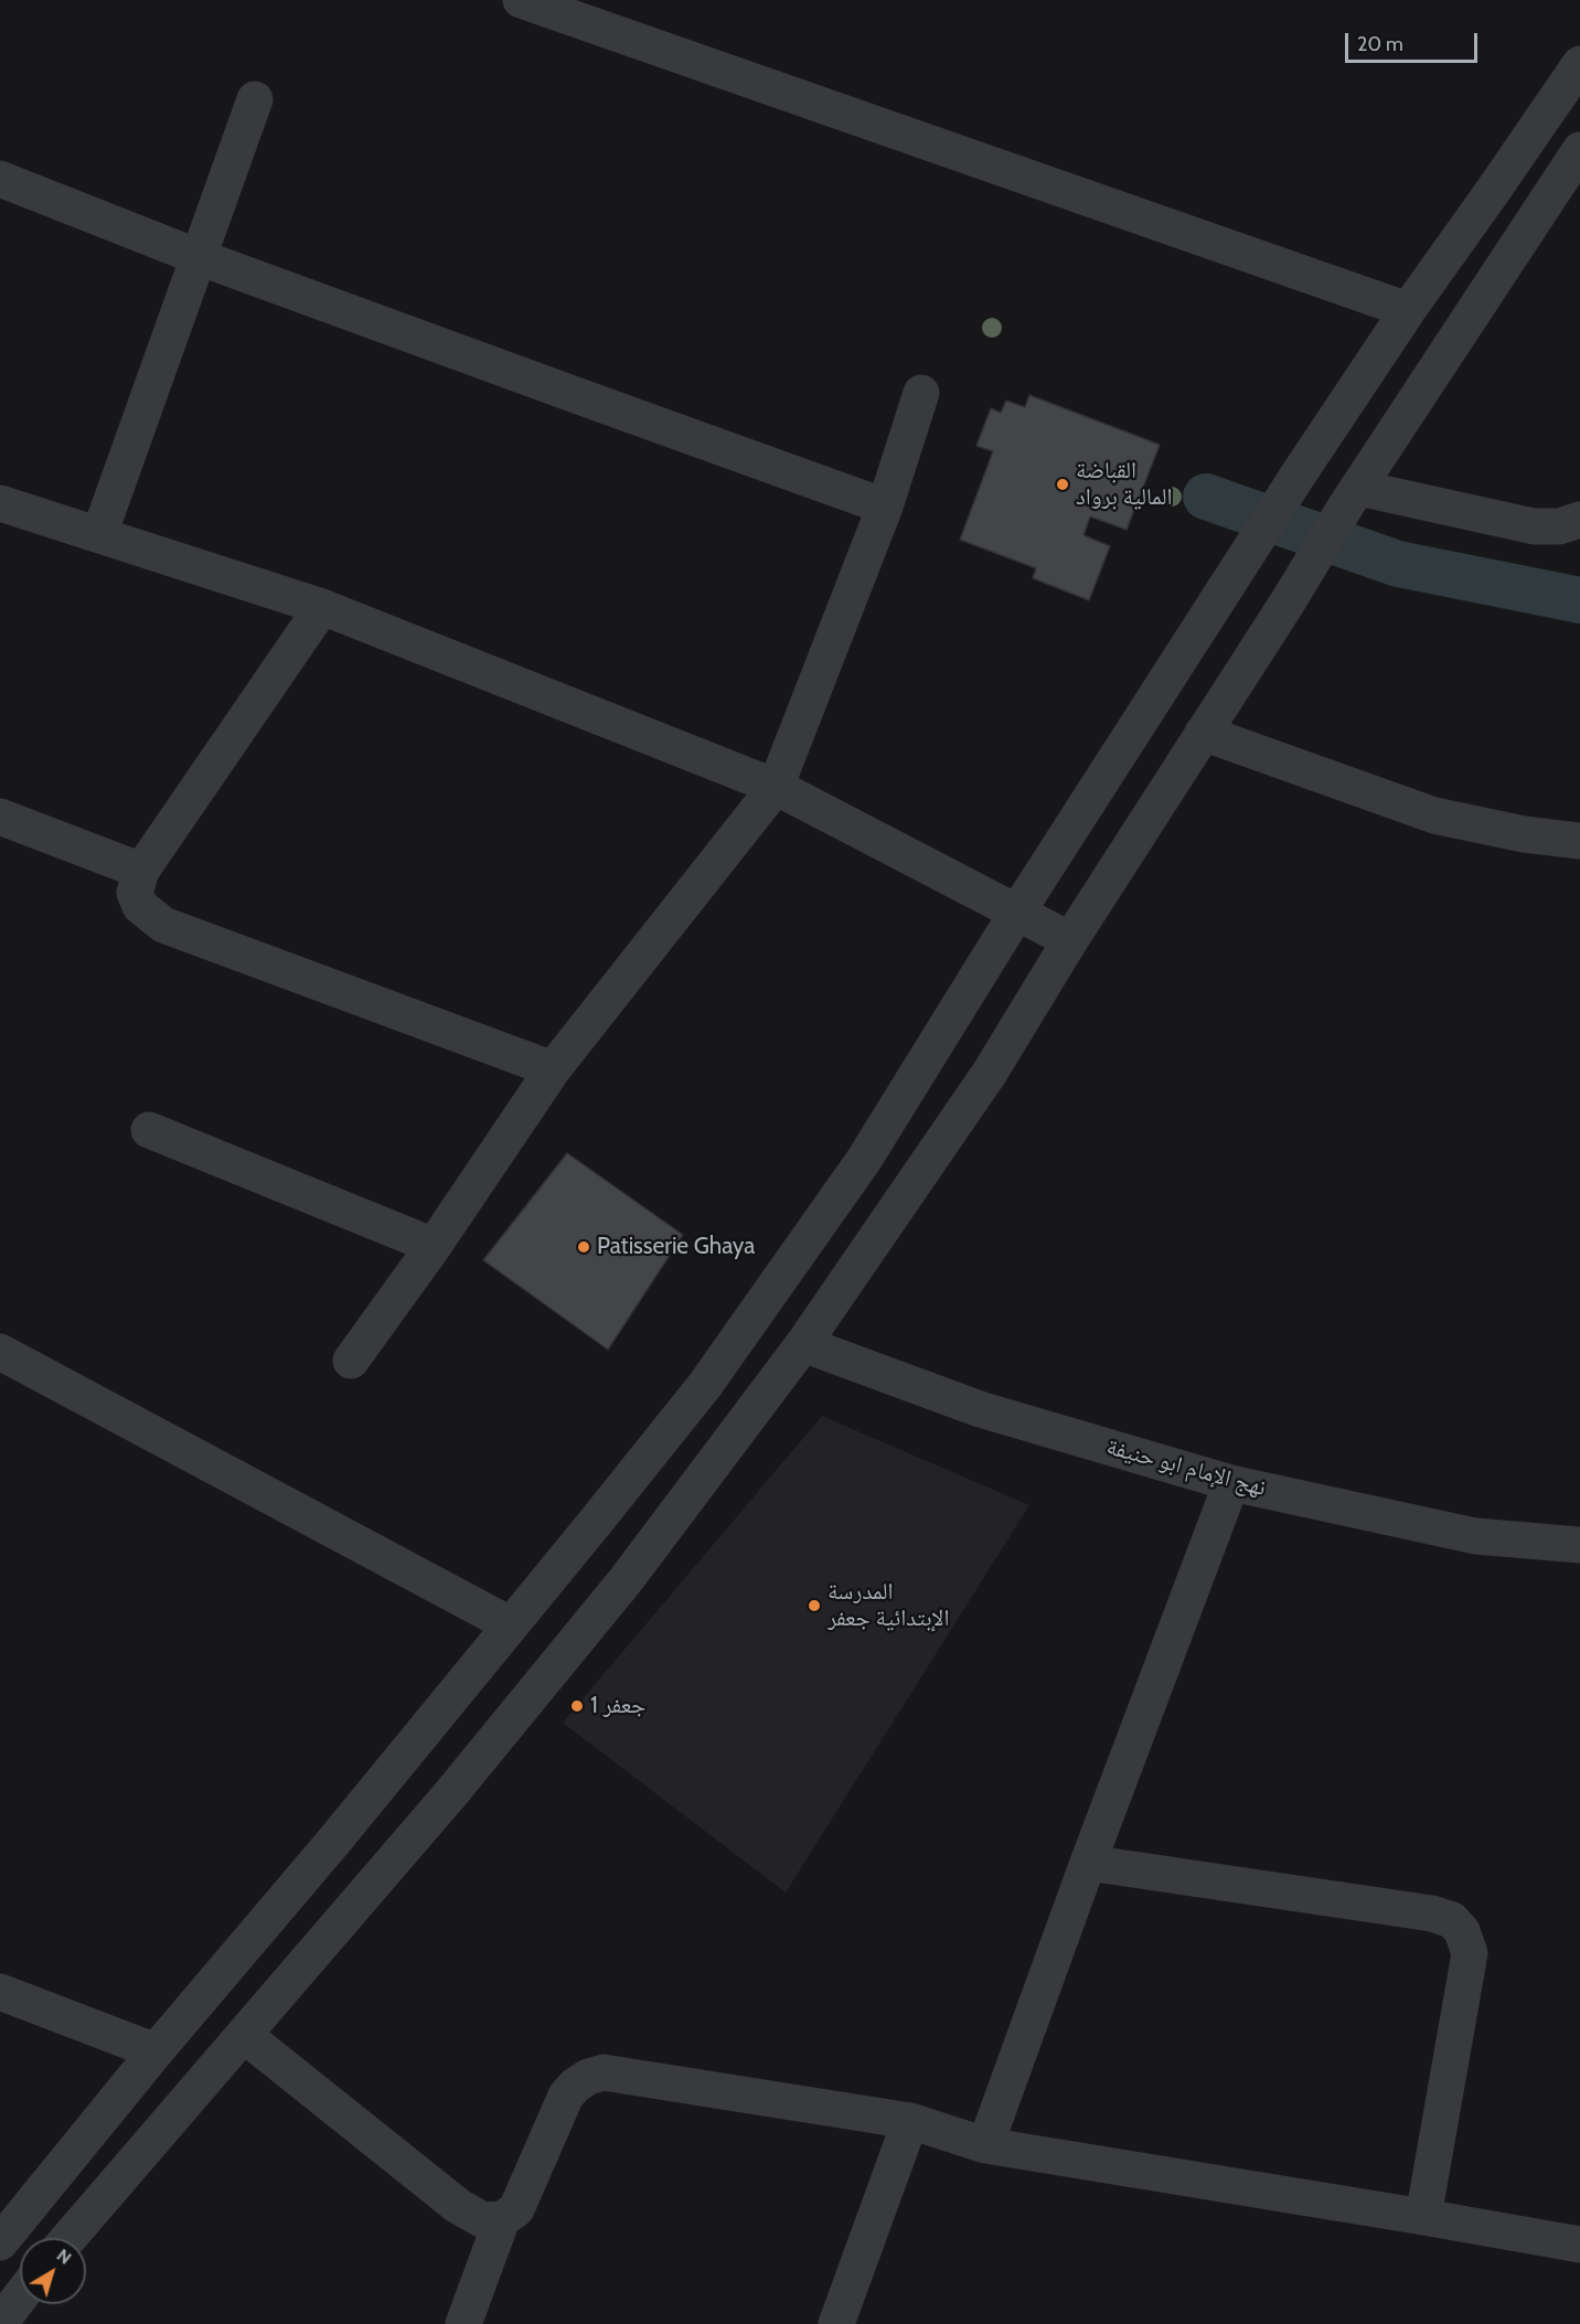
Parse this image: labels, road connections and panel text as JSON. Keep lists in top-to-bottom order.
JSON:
{
  "streets": {
    "street": ["نهج الإمام ابو حنيفة"]
  },
  "places": [
    "القباضة المالية برواد",
    "Patisserie Ghaya",
    "المدرسة الإبتدائية جعفر",
    "جعفر 1"
  ],
  "scale_bar": "20 m",
  "north": "top right"
}
